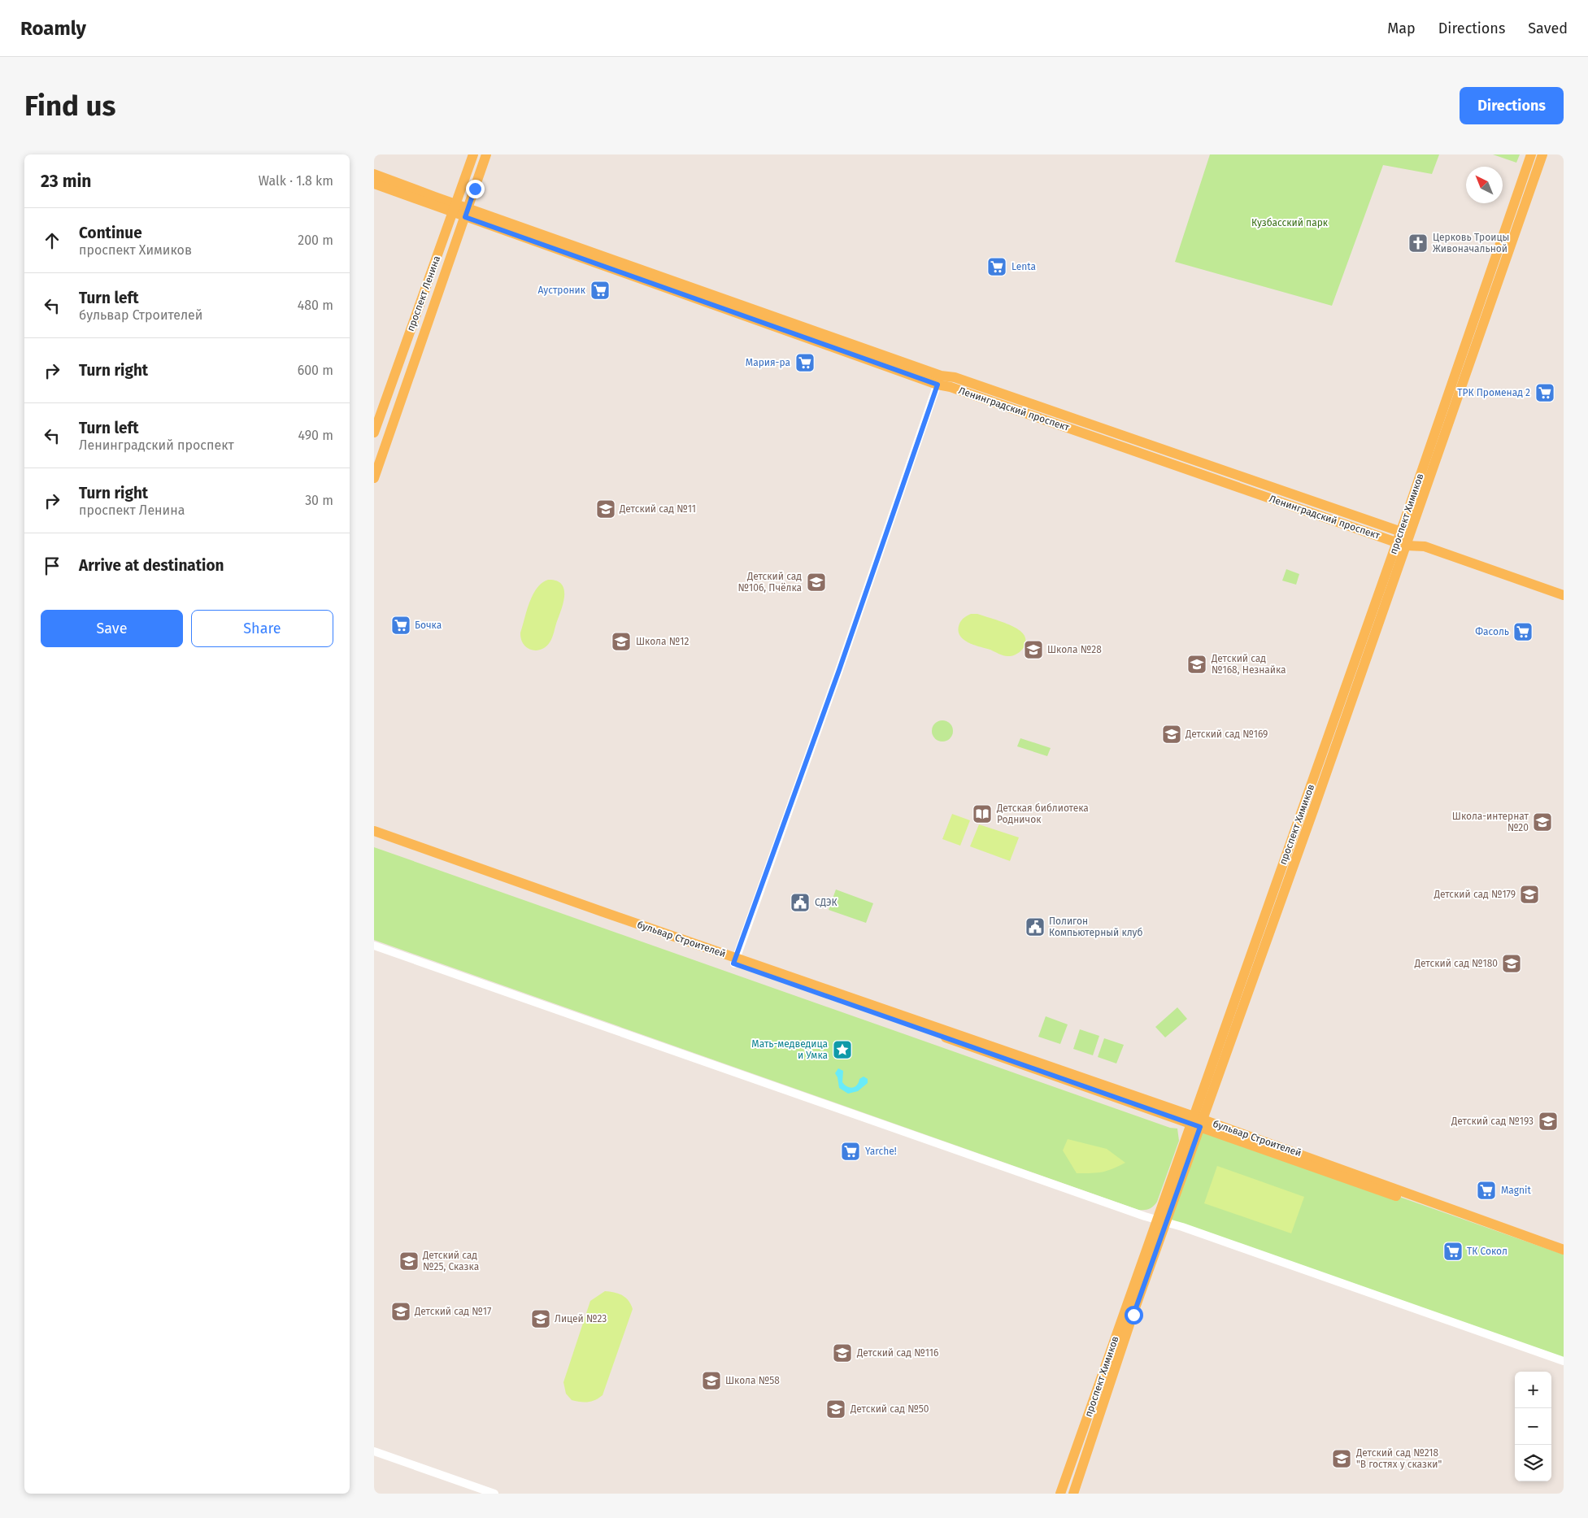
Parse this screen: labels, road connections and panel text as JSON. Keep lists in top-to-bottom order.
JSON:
{
  "streets": {
    "main road": [
      "проспект Ленина",
      "Ленинградский проспект",
      "проспект Химиков",
      "бульвар Строителей"
    ]
  },
  "crossings": [
    ["проспект Ленина", "Ленинградский проспект"],
    ["Ленинградский проспект", "проспект Химиков"],
    ["проспект Химиков", "бульвар Строителей"]
  ],
  "parks": ["Кузбасский парк"],
  "places": {
    "church": ["Церковь Троицы Живоначальной"],
    "supermarket": [
      "Lenta",
      "Аустроник",
      "Мария-ра",
      "ТРК Променад 2",
      "Бочка",
      "Фасоль",
      "Yarche!",
      "Magnit",
      "ТК Сокол"
    ],
    "school or university": [
      "Детский сад №11",
      "Детский сад №106, Пчёлка",
      "Школа №12",
      "Школа №28",
      "Детский сад №168, Незнайка",
      "Детский сад №169",
      "Школа-интернат №20",
      "Детский сад №179",
      "Детский сад №180",
      "Детский сад №193",
      "Детский сад №25, Сказка",
      "Детский сад №17",
      "Лицей №23",
      "Детский сад №116",
      "Школа №58",
      "Детский сад №50",
      "Детский сад №218 \"В гостях у сказки\""
    ],
    "library": ["Детская библиотека Родничок"],
    "public building": ["СДЭК", "Полигон Компьютерный клуб"],
    "place": ["Мать-медведица и Умка"]
  },
  "north": "top left",
  "page": {
    "header": "Roamly",
    "nav": ["Map", "Directions", "Saved"],
    "buttons": [
      "Directions",
      ["Save", "Share"]
    ],
    "title": "Find us",
    "heading": ["23 min", "Walk · 1.8 km"],
    "list": [
      ["Continue", "проспект Химиков", "200 m"],
      ["Turn left", "бульвар Строителей", "480 m"],
      ["Turn right", "600 m"],
      ["Turn left", "Ленинградский проспект", "490 m"],
      ["Turn right", "проспект Ленина", "30 m"],
      "Arrive at destination"
    ],
    "map_buttons": ["+", "−"]
  }
}
